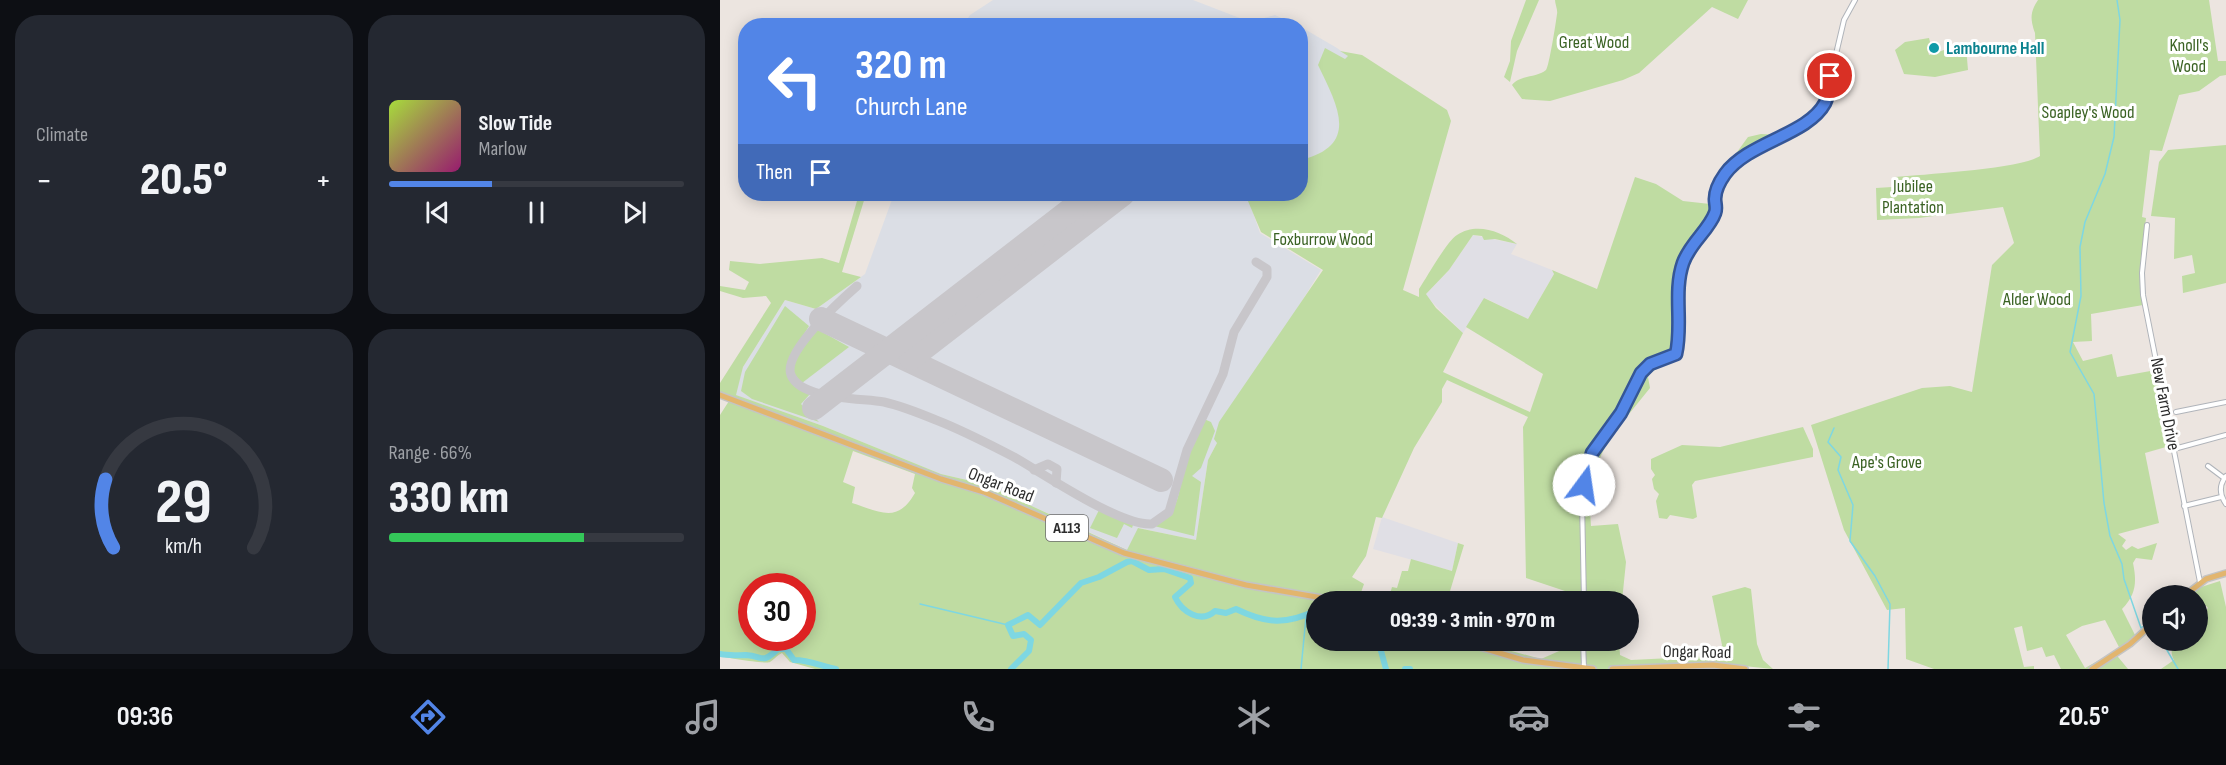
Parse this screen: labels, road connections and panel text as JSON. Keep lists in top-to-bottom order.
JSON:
{
  "streets": {
    "main road": ["Ongar Road", "A113"],
    "street": ["New Farm Drive"]
  },
  "parks": [
    "Great Wood",
    "Knoll's Wood",
    "Soapley's Wood",
    "Jubilee Plantation",
    "Foxburrow Wood",
    "Alder Wood",
    "Ape's Grove"
  ],
  "places": ["Lambourne Hall"],
  "page": {
    "tile": [
      "Climate",
      ["Range · 66%", "330 km"]
    ],
    "turn": ["320 m", "Church Lane"],
    "song": ["Slow Tide", "Marlow"],
    "then": "Then",
    "heat": ["−", "20.5°", "+"],
    "limit": "30",
    "trip": "09:39 · 3 min · 970 m",
    "tabs": ["09:36", "20.5°"],
    "gauge": ["29", "km/h"]
  }
}
